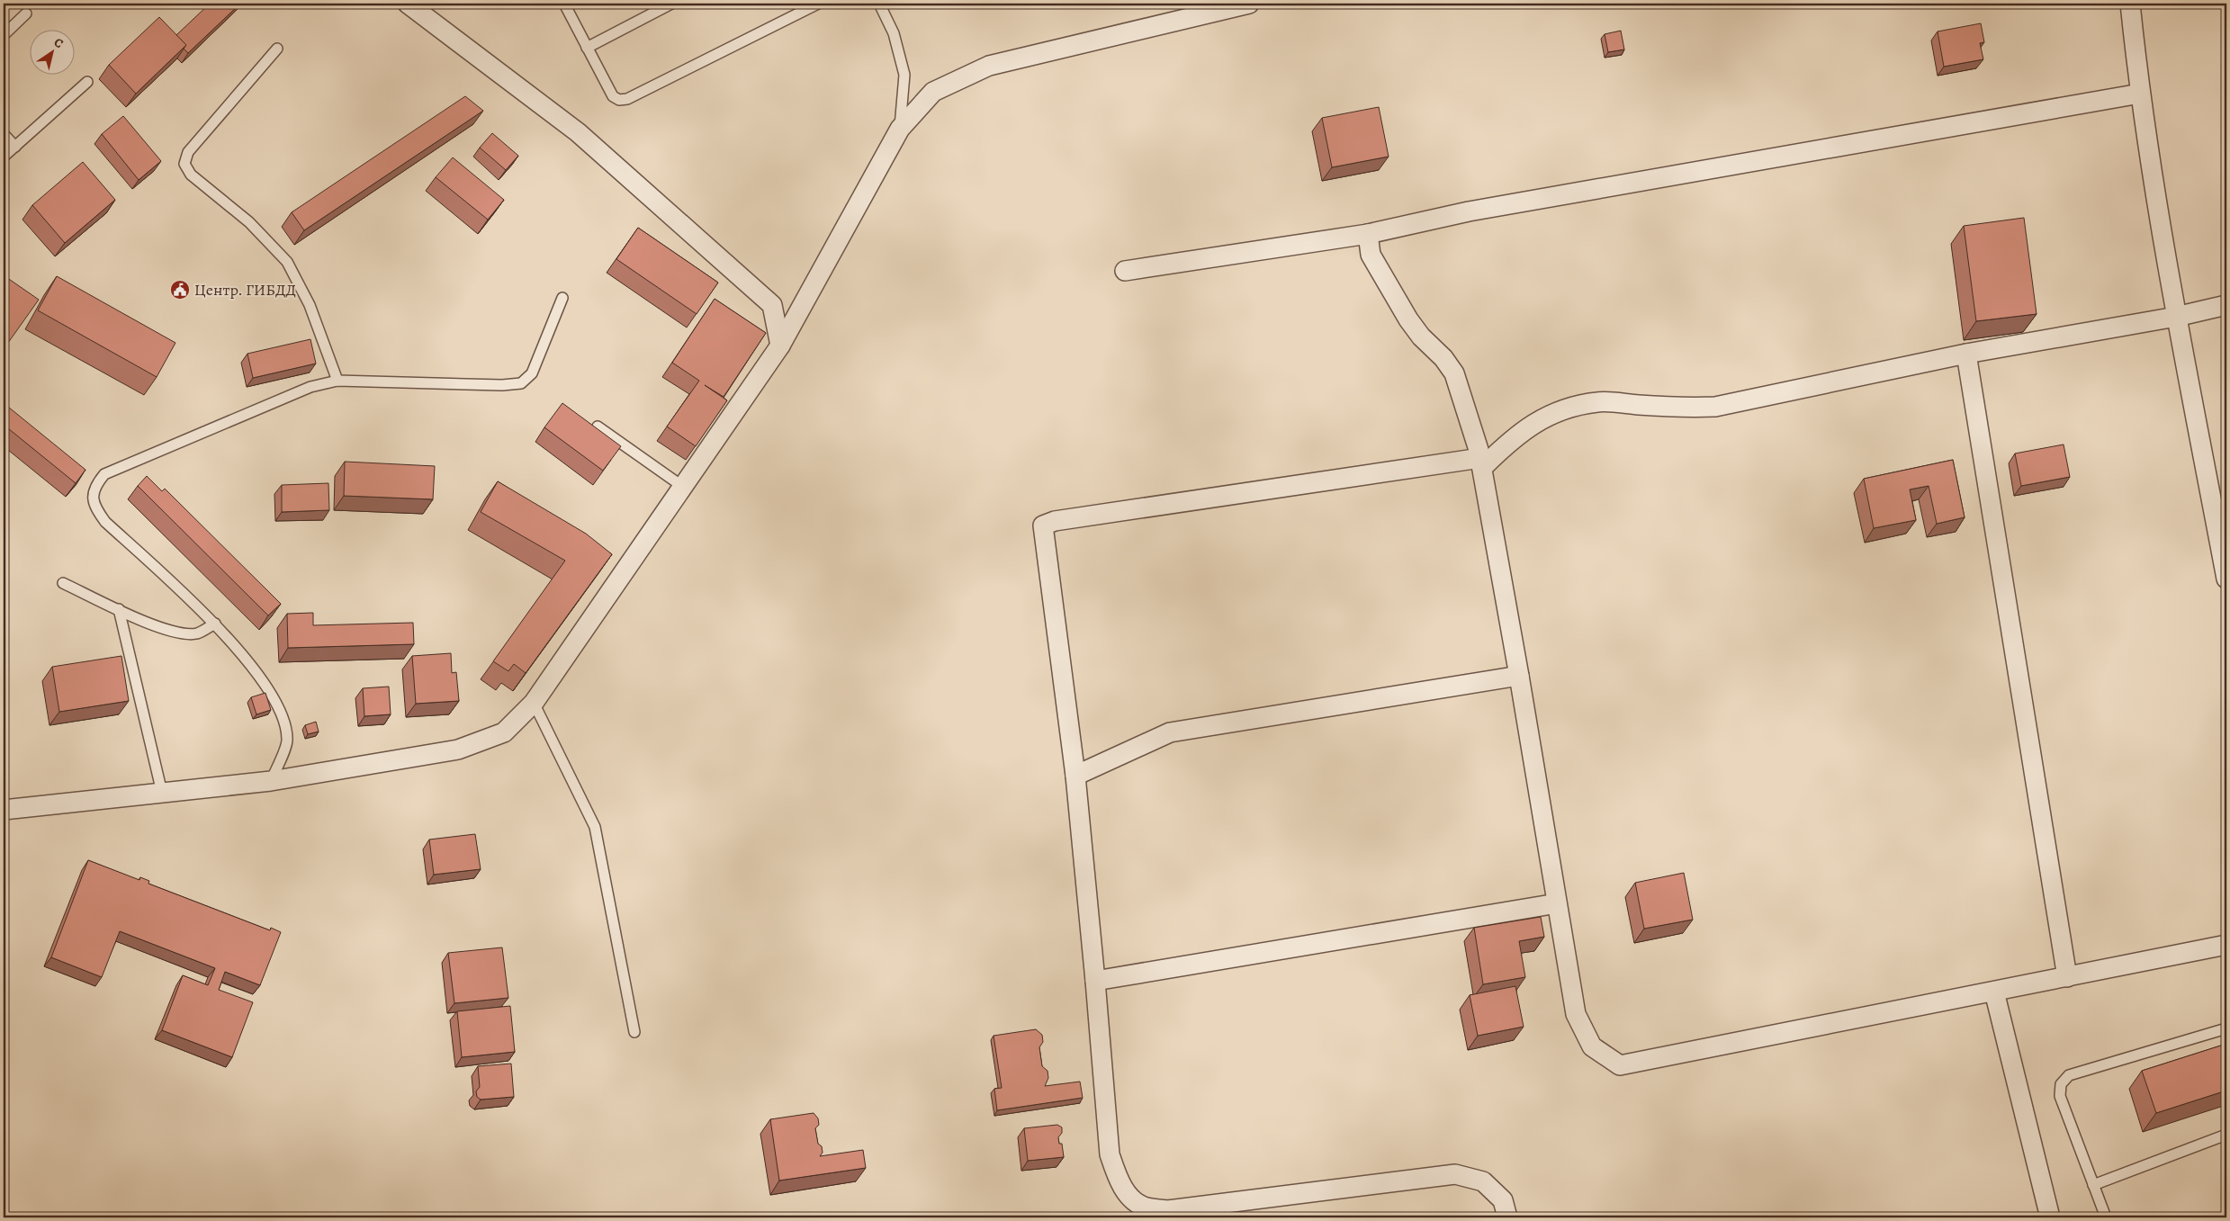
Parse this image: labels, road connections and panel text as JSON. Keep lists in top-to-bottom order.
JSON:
{
  "places": {
    "public building": ["Центр. ГИБДД"]
  },
  "north": "top right"
}
